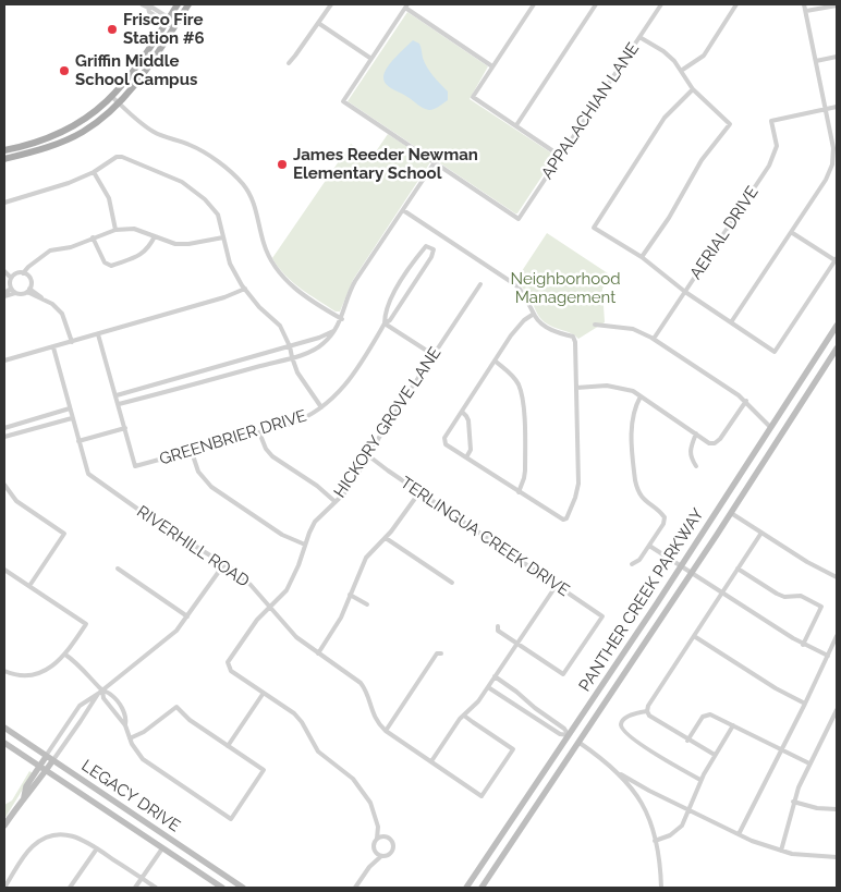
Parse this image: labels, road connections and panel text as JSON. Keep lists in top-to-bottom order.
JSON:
{
  "streets": {
    "main road": ["PANTHER CREEK PARKWAY", "LEGACY DRIVE"],
    "street": [
      "APPALACHIAN LANE",
      "AERIAL DRIVE",
      "HICKORY GROVE LANE",
      "GREENBRIER DRIVE",
      "TERLINGUA CREEK DRIVE",
      "RIVERHILL ROAD"
    ]
  },
  "crossings": [
    ["HICKORY GROVE LANE", "TERLINGUA CREEK DRIVE"],
    ["HICKORY GROVE LANE", "RIVERHILL ROAD"]
  ],
  "parks": ["Neighborhood Management"],
  "places": ["Frisco Fire Station #6", "Griffin Middle School Campus", "James Reeder Newman Elementary School"]
}
